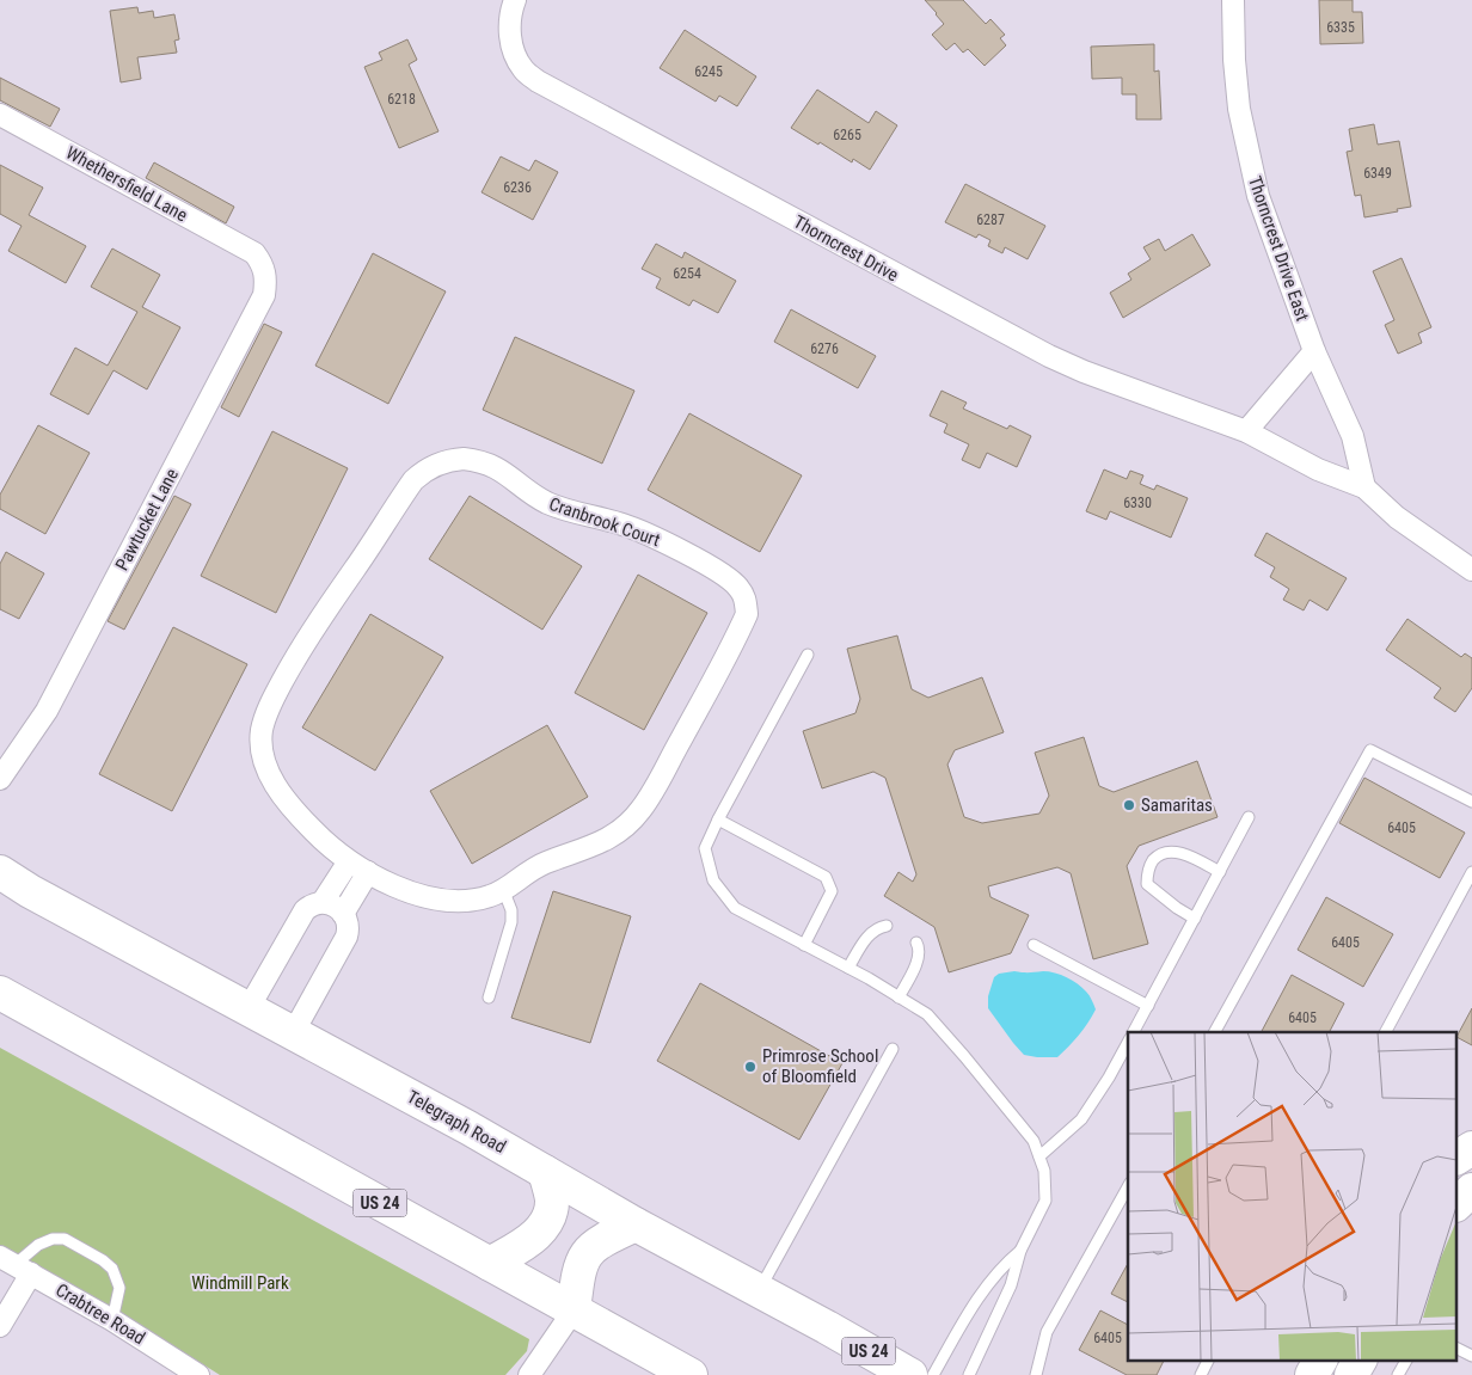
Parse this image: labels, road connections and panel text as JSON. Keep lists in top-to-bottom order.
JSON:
{
  "streets": {
    "highway": ["Telegraph Road", "US 24"],
    "street": [
      "Whethersfield Lane",
      "Thorncrest Drive",
      "Thorncrest Drive East",
      "Pawtucket Lane",
      "Cranbrook Court",
      "Crabtree Road"
    ]
  },
  "crossings": [
    ["Whethersfield Lane", "Pawtucket Lane"],
    ["Thorncrest Drive", "Thorncrest Drive East"]
  ],
  "parks": ["Windmill Park"],
  "places": ["Samaritas", "Primrose School of Bloomfield"],
  "house_numbers": [
    "6335",
    "6245",
    "6218",
    "6265",
    "6349",
    "6236",
    "6287",
    "6254",
    "6276",
    "6330",
    "6405",
    "6405",
    "6405",
    "6405"
  ]
}
